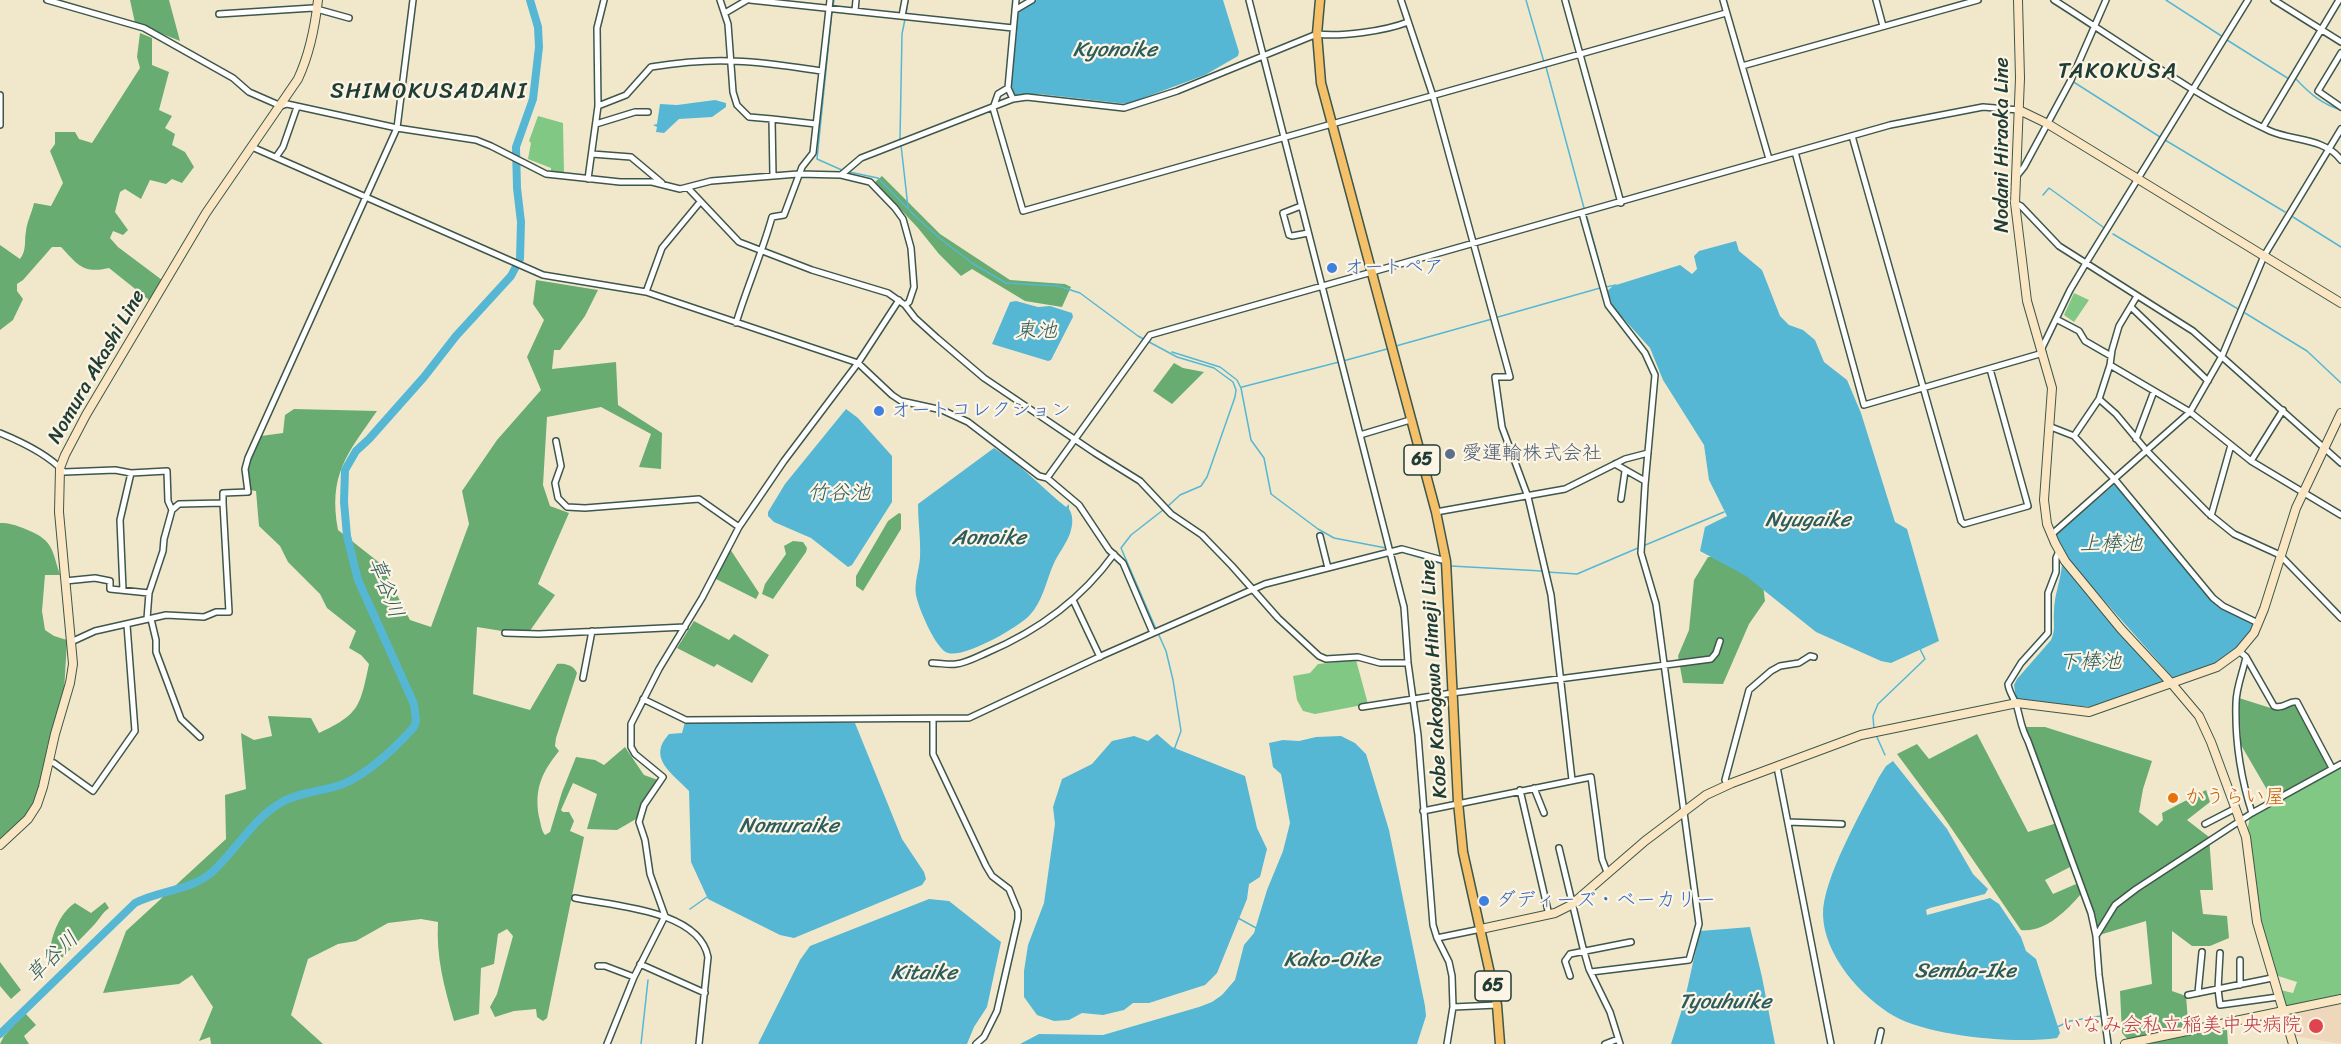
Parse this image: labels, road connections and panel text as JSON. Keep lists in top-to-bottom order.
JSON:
{
  "streets": {
    "main road": [
      "Nodani Hiraoka Line",
      "Nomura Akashi Line",
      "65",
      "Kobe Kakogawa Himeji Line"
    ]
  },
  "districts": ["TAKOKUSA", "SHIMOKUSADANI"],
  "water": [
    "Kyonoike",
    "東池",
    "竹谷池",
    "Nyugaike",
    "Aonoike",
    "上棒池",
    "草谷川",
    "下棒池",
    "Nomuraike",
    "Kako-Oike",
    "Semba-Ike",
    "Kitaike",
    "Tyouhuike"
  ],
  "places": [
    "オートペア",
    "オートコレクション",
    "愛運輸株式会社",
    "かうらい屋",
    "ダディーズ・ベーカリー",
    "いなみ会私立稲美中央病院"
  ]
}
